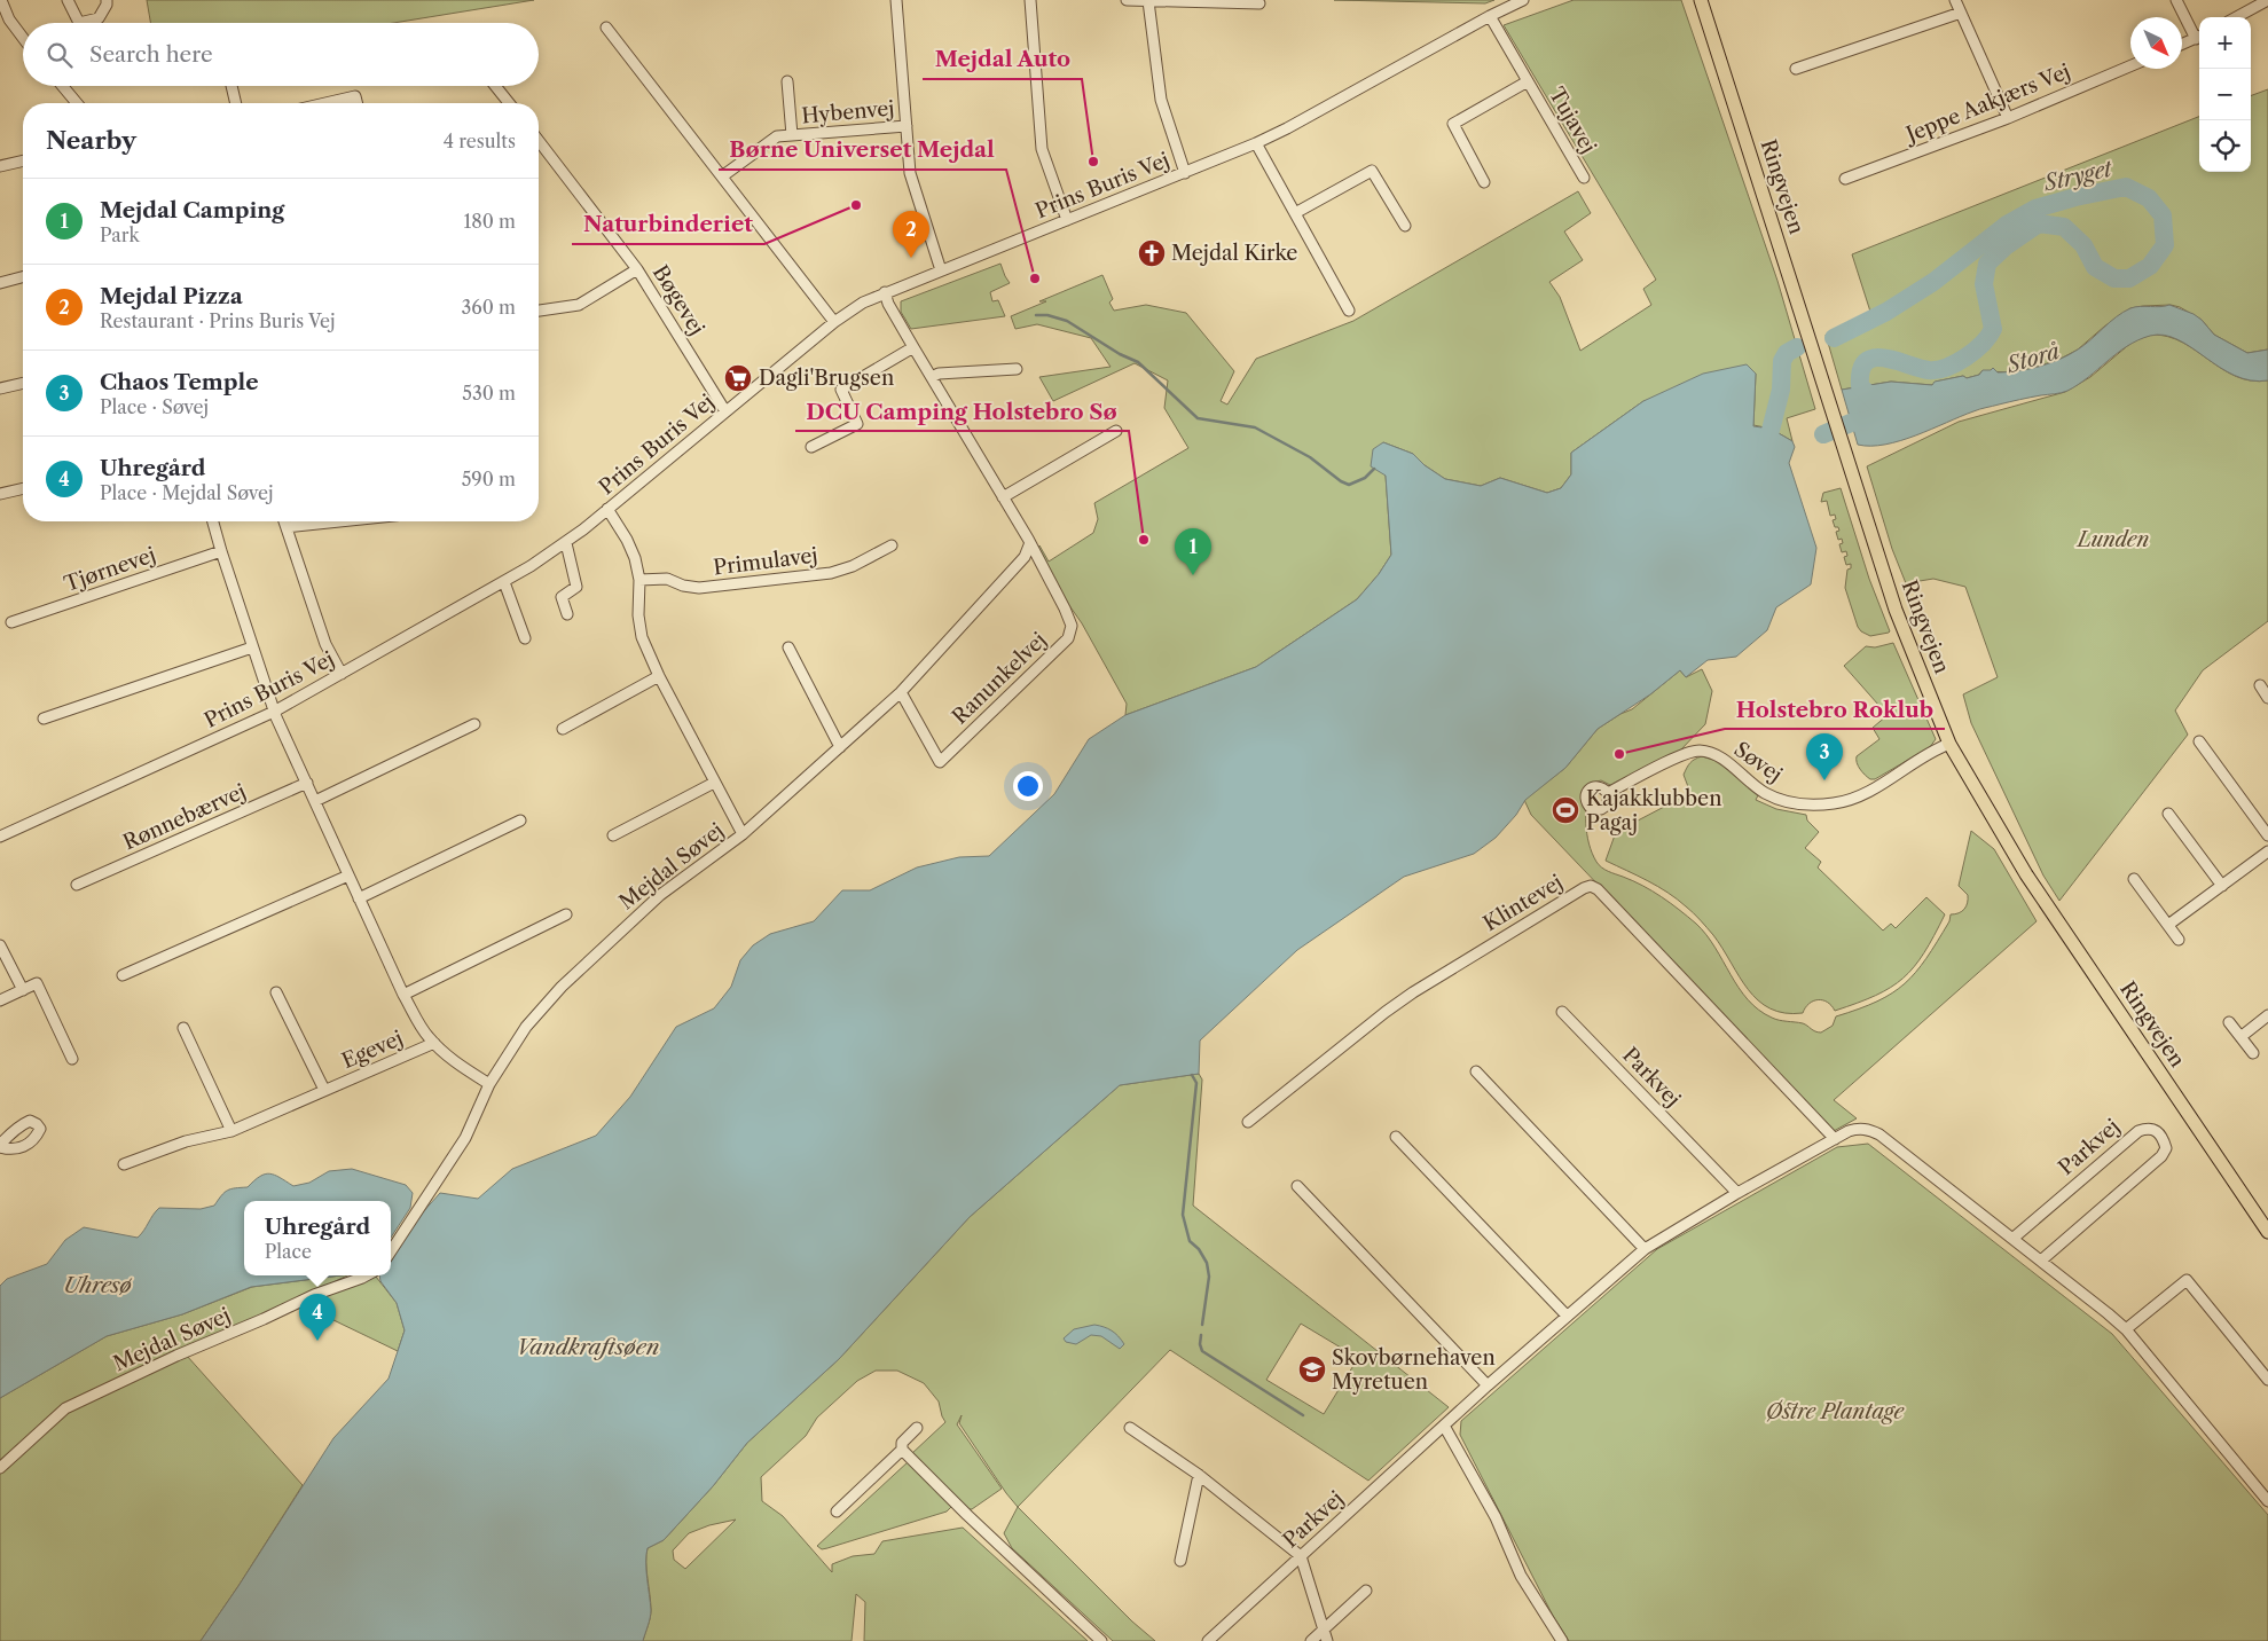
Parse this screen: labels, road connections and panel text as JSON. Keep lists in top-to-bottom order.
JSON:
{
  "streets": {
    "main road": ["Ringvejen"],
    "street": [
      "Jeppe Aakjærs Vej",
      "Hybenvej",
      "Tujavej",
      "Prins Buris Vej",
      "Bøgevej",
      "Primulavej",
      "Tjørnevej",
      "Ranunkelvej",
      "Søvej",
      "Rønnebærvej",
      "Mejdal Søvej",
      "Klintevej",
      "Egevej",
      "Parkvej"
    ]
  },
  "crossings": [
    ["Tujavej", "Prins Buris Vej"],
    ["Prins Buris Vej", "Bøgevej"],
    ["Ringvejen", "Søvej"],
    ["Ranunkelvej", "Mejdal Søvej"],
    ["Klintevej", "Parkvej"]
  ],
  "water": [
    "Stryget",
    "Storå",
    "Uhresø",
    "Vandkraftsøen"
  ],
  "parks": ["Lunden", "Østre Plantage"],
  "places": {
    "other": [
      "Mejdal Auto",
      "Naturbinderiet",
      "Børne Universet Mejdal",
      "DCU Camping Holstebro Sø",
      "Holstebro Roklub"
    ],
    "church": ["Mejdal Kirke"],
    "supermarket": ["Dagli'Brugsen"],
    "sports": ["Kajakklubben Pagaj"],
    "school or university": ["Skovbørnehaven Myretuen"]
  },
  "north": "bottom right",
  "page": {
    "map_buttons": ["+", "−"],
    "search": "Search here",
    "heading": ["Nearby", "4 results"],
    "list": [
      {
        "mark": "1",
        "name": "Mejdal Camping",
        "note": "Park",
        "value": "180 m"
      },
      {
        "mark": "2",
        "name": "Mejdal Pizza",
        "note": "Restaurant · Prins Buris Vej",
        "value": "360 m"
      },
      {
        "mark": "3",
        "name": "Chaos Temple",
        "note": "Place · Søvej",
        "value": "530 m"
      },
      {
        "mark": "4",
        "name": "Uhregård",
        "note": "Place · Mejdal Søvej",
        "value": "590 m"
      }
    ],
    "pins": [
      "2",
      "1",
      "3",
      "4"
    ],
    "popup": ["Uhregård", "Place"]
  }
}
